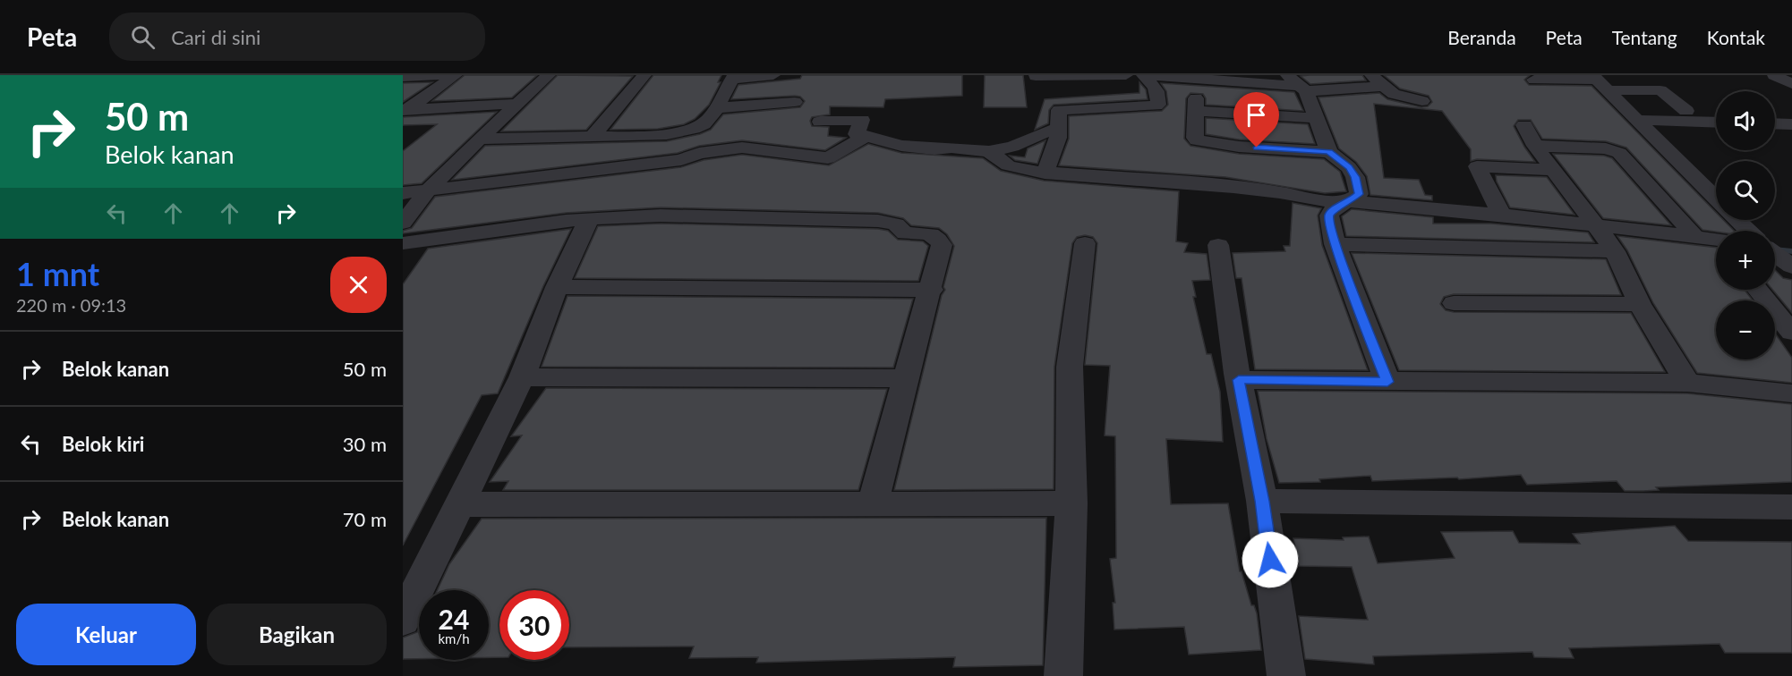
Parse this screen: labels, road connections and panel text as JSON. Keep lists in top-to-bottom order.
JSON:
{
  "page": {
    "header": "Peta",
    "search": "Cari di sini",
    "nav": [
      "Beranda",
      "Peta",
      "Tentang",
      "Kontak"
    ],
    "turn": ["50 m", "Belok kanan"],
    "map_buttons": ["+", "−"],
    "heading": ["1 mnt", "220 m · 09:13"],
    "list": [
      {
        "name": "Belok kanan",
        "value": "50 m"
      },
      {
        "name": "Belok kiri",
        "value": "30 m"
      },
      {
        "name": "Belok kanan",
        "value": "70 m"
      }
    ],
    "speed": "24 km/h",
    "limit": "30",
    "buttons": ["Keluar", "Bagikan"]
  }
}
